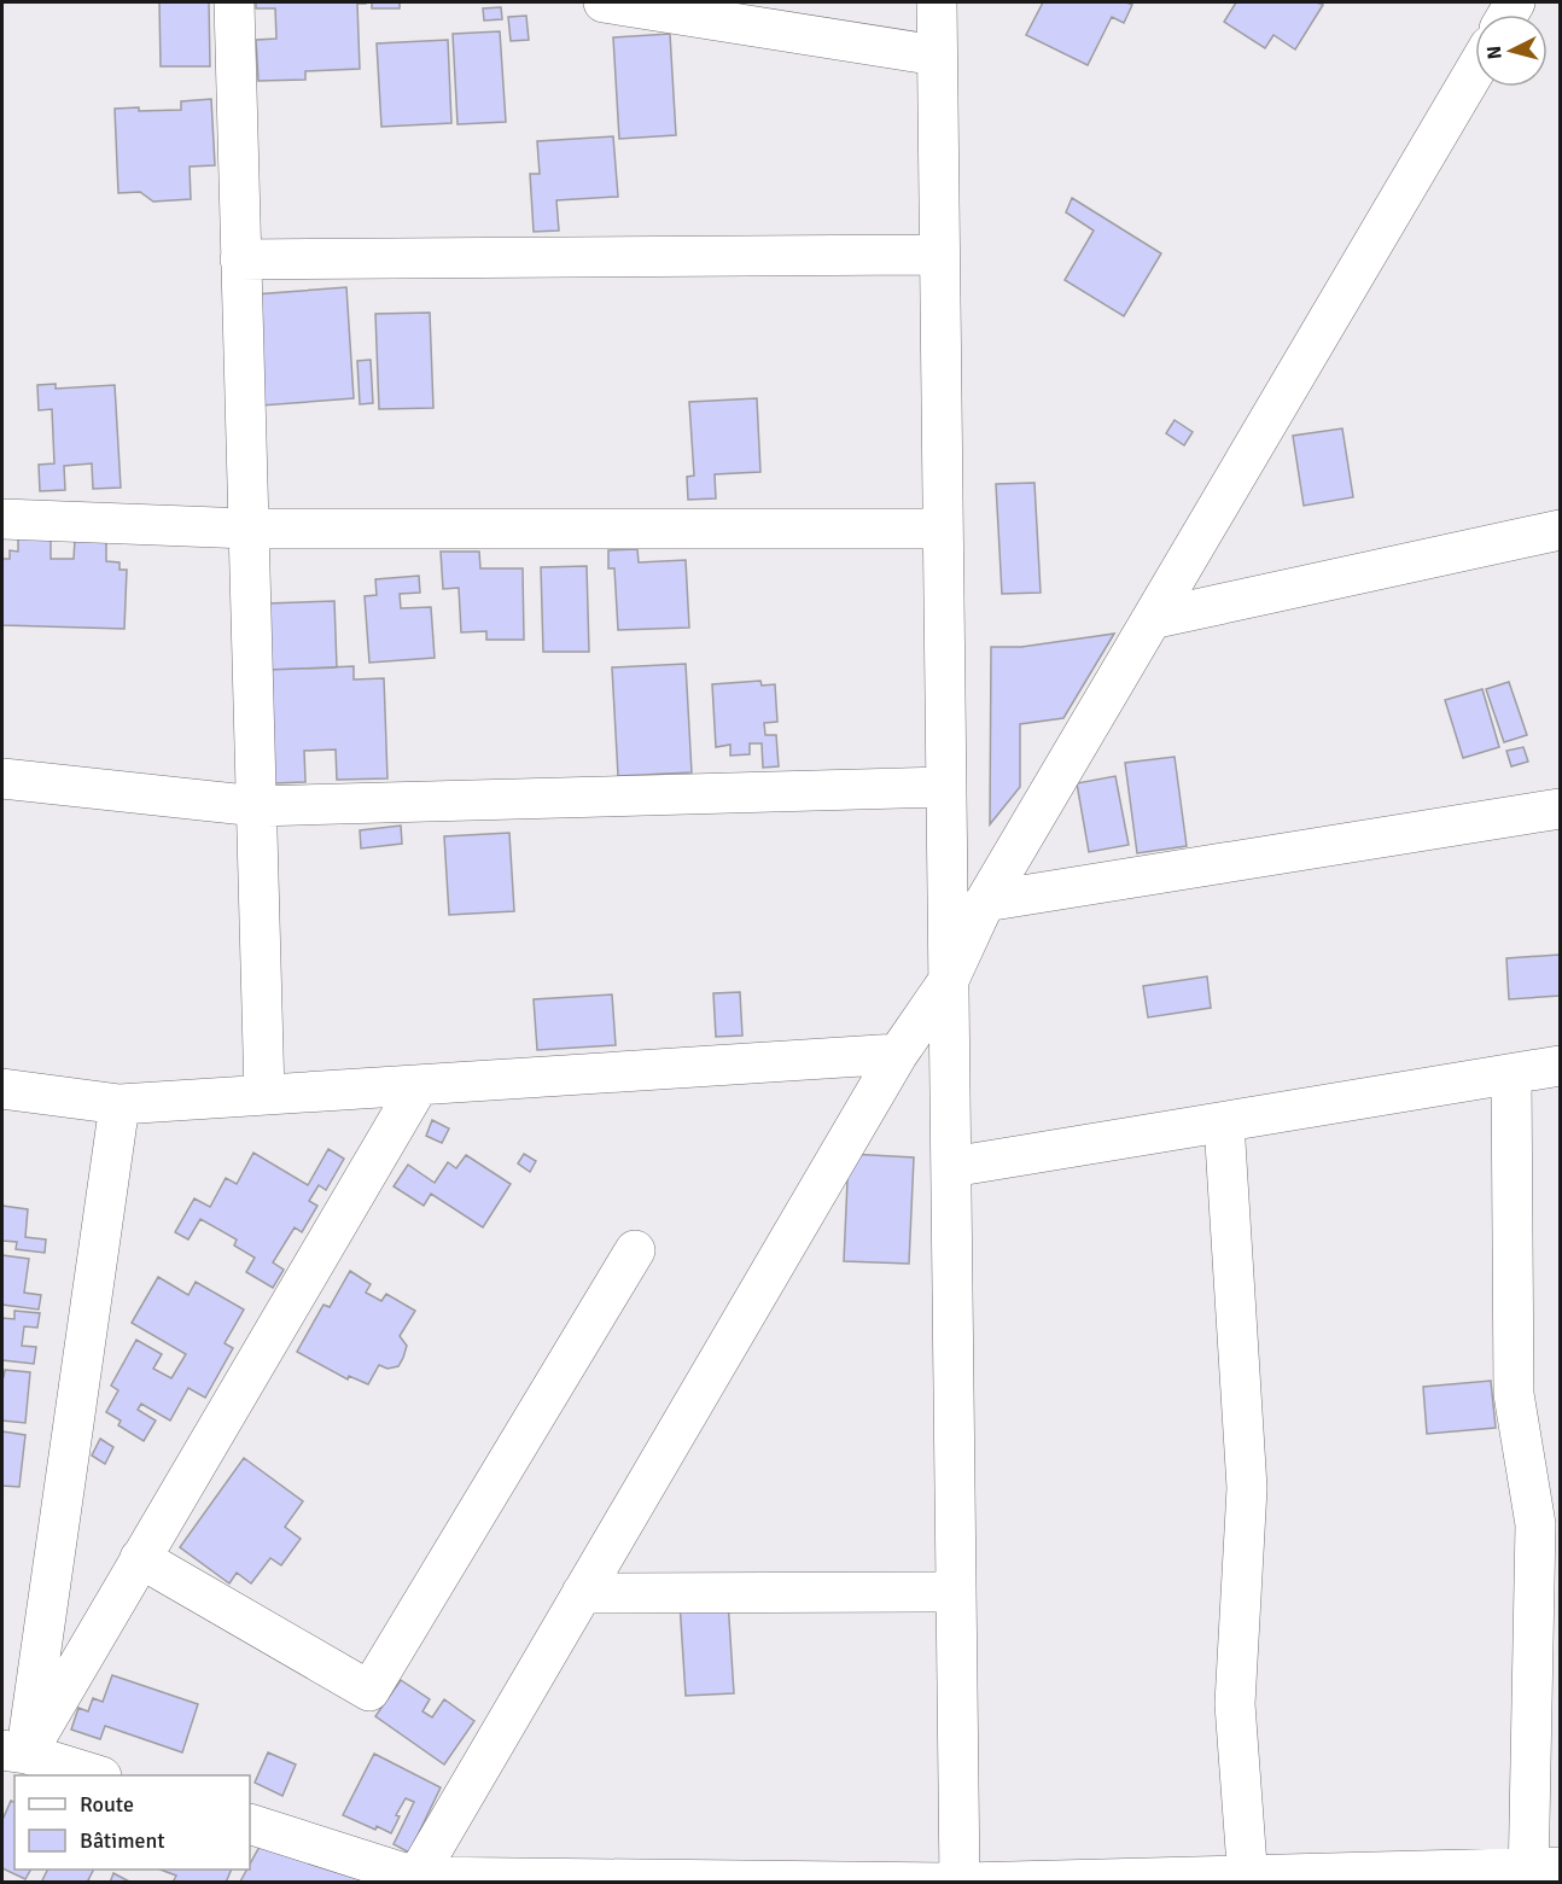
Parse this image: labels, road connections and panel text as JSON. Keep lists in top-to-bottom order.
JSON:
{
  "legend": ["Route", "Bâtiment"],
  "north": "left"
}
